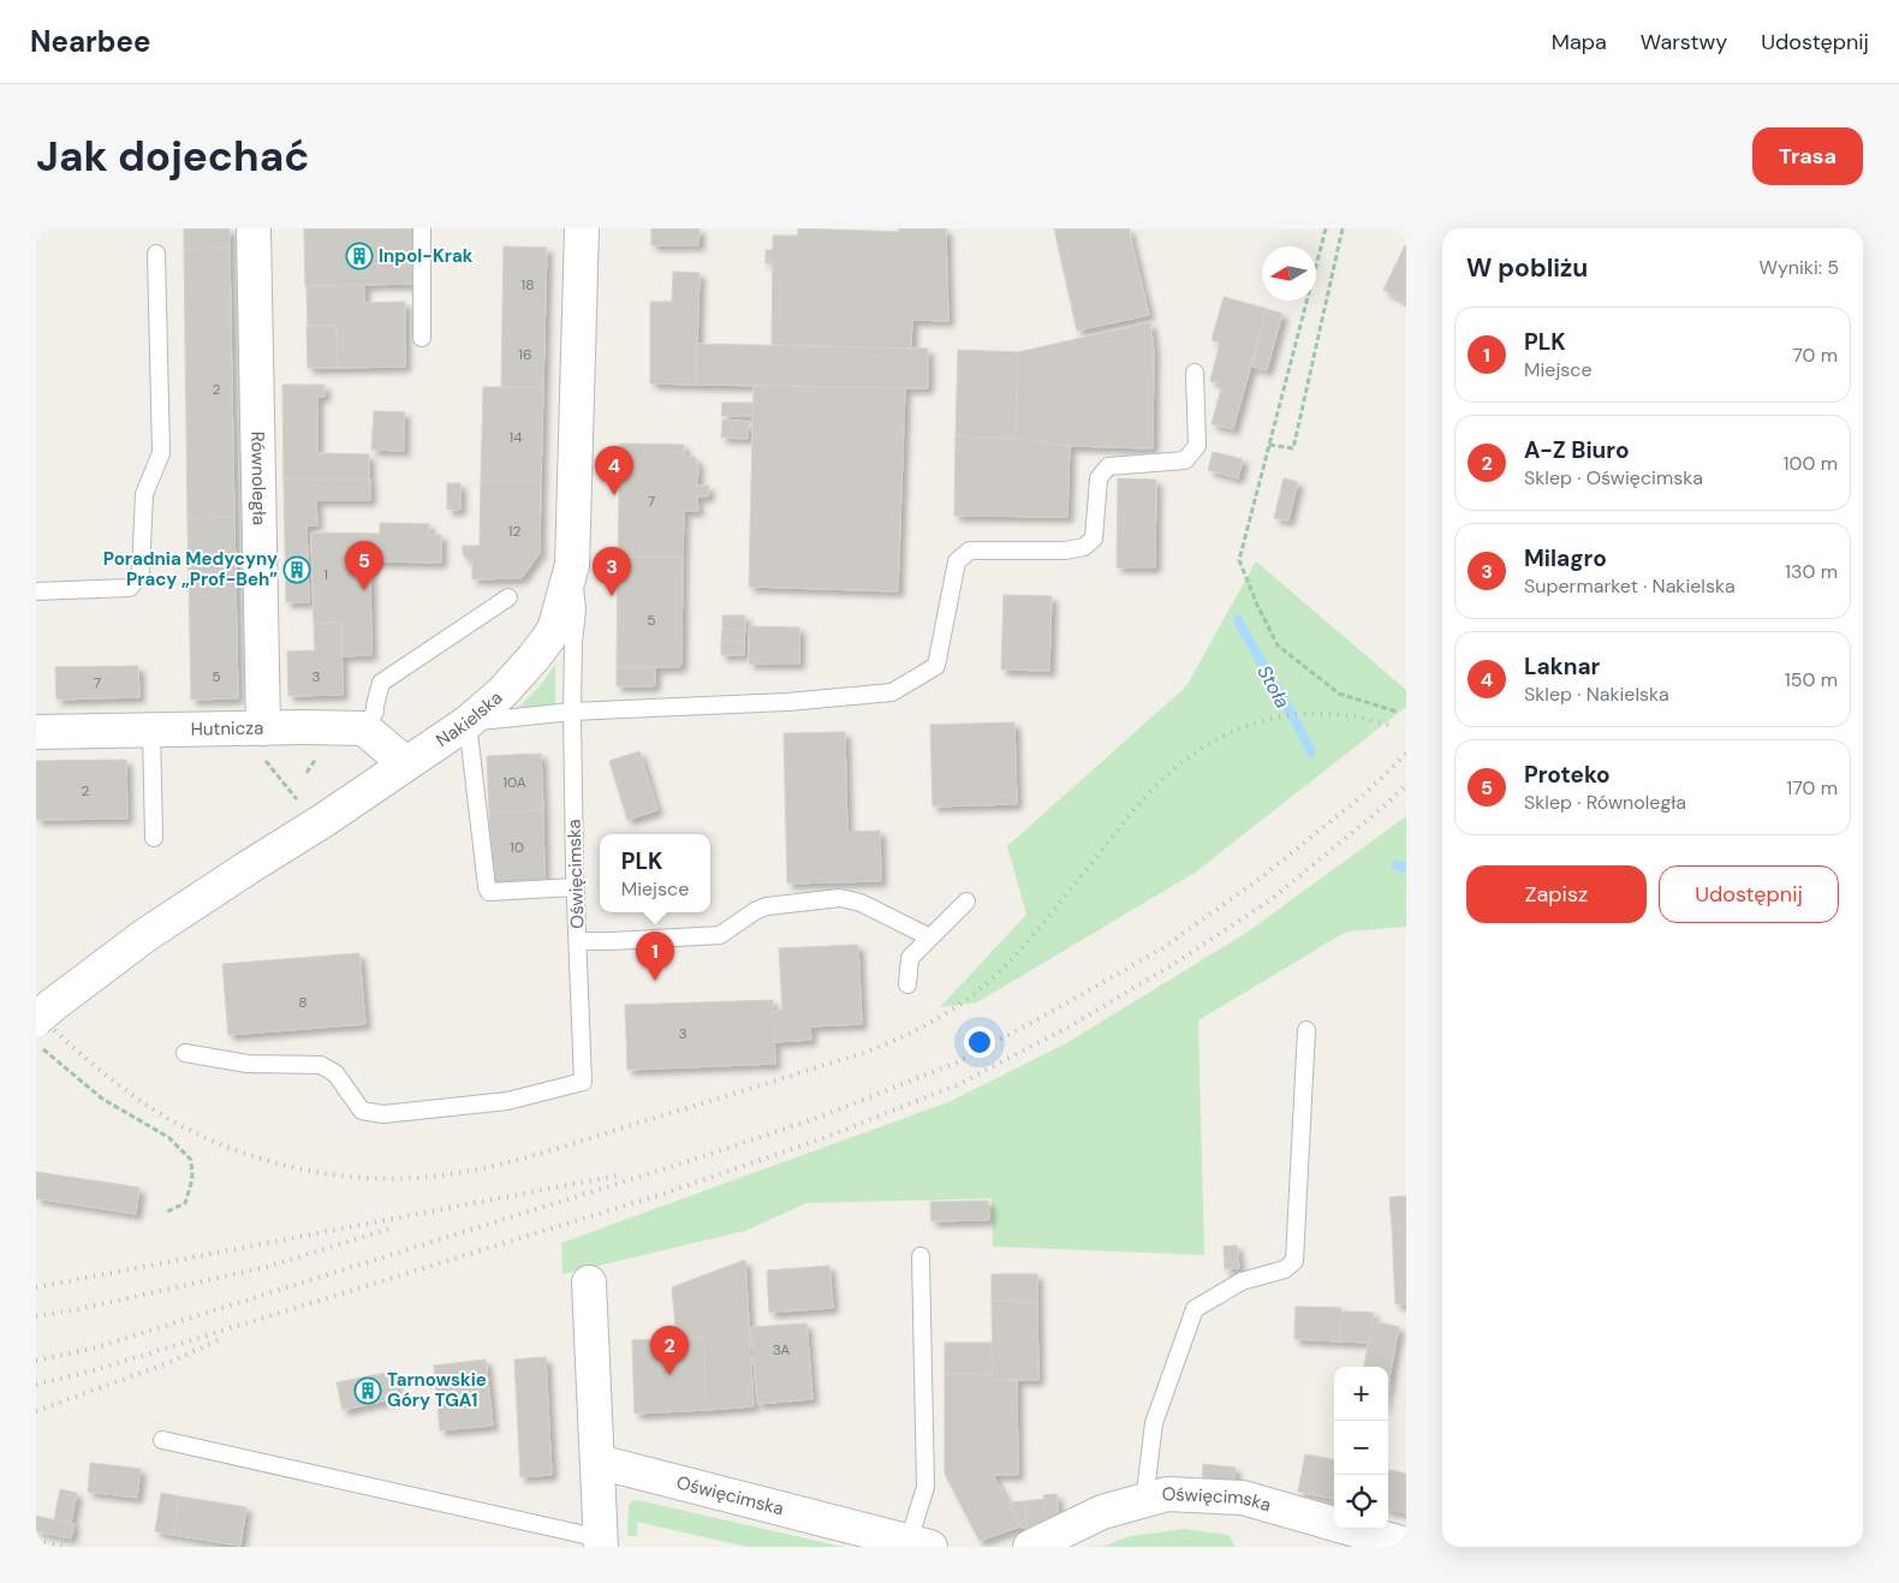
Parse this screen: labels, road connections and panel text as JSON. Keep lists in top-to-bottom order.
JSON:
{
  "streets": {
    "street": [
      "Równoległa",
      "Nakielska",
      "Hutnicza",
      "Oświęcimska"
    ]
  },
  "crossings": [
    ["Równoległa", "Hutnicza"],
    ["Nakielska", "Oświęcimska"]
  ],
  "water": ["Stoła"],
  "places": {
    "building": ["Inpol-Krak", "Poradnia Medycyny Pracy „Prof-Beh”", "Tarnowskie Góry TGA1"]
  },
  "house_numbers": [
    "18",
    "16",
    "2",
    "14",
    "7",
    "12",
    "1",
    "5",
    "5",
    "3",
    "7",
    "10A",
    "2",
    "10",
    "8",
    "3",
    "3A"
  ],
  "north": "left",
  "page": {
    "header": "Nearbee",
    "nav": ["Mapa", "Warstwy", "Udostępnij"],
    "buttons": [
      "Trasa",
      ["Zapisz", "Udostępnij"]
    ],
    "title": "Jak dojechać",
    "heading": ["W pobliżu", "Wyniki: 5"],
    "list": [
      {
        "mark": "1",
        "name": "PLK",
        "note": "Miejsce",
        "value": "70 m"
      },
      {
        "mark": "2",
        "name": "A-Z Biuro",
        "note": "Sklep · Oświęcimska",
        "value": "100 m"
      },
      {
        "mark": "3",
        "name": "Milagro",
        "note": "Supermarket · Nakielska",
        "value": "130 m"
      },
      {
        "mark": "4",
        "name": "Laknar",
        "note": "Sklep · Nakielska",
        "value": "150 m"
      },
      {
        "mark": "5",
        "name": "Proteko",
        "note": "Sklep · Równoległa",
        "value": "170 m"
      }
    ],
    "pins": [
      "4",
      "5",
      "3",
      "1",
      "2"
    ],
    "popup": ["PLK", "Miejsce"],
    "map_buttons": ["+", "−"]
  }
}
